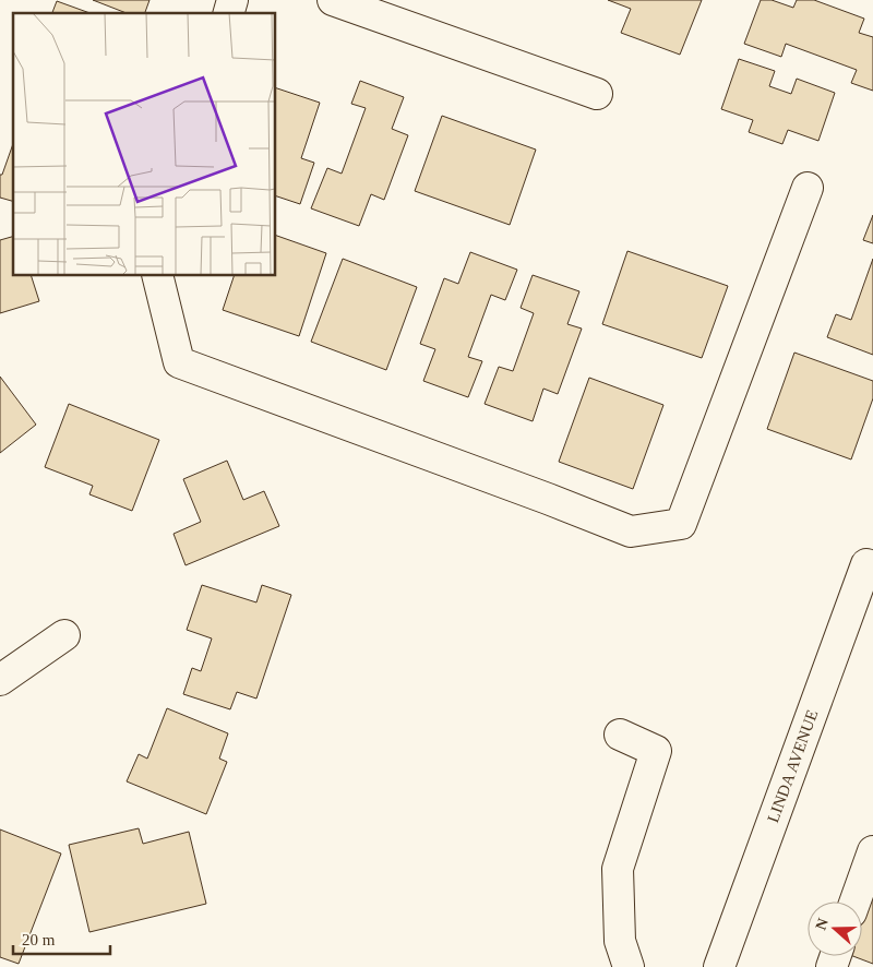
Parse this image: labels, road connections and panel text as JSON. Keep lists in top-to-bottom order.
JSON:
{
  "streets": {
    "street": ["LINDA AVENUE"]
  },
  "scale_bar": "20 m",
  "north": "left"
}
